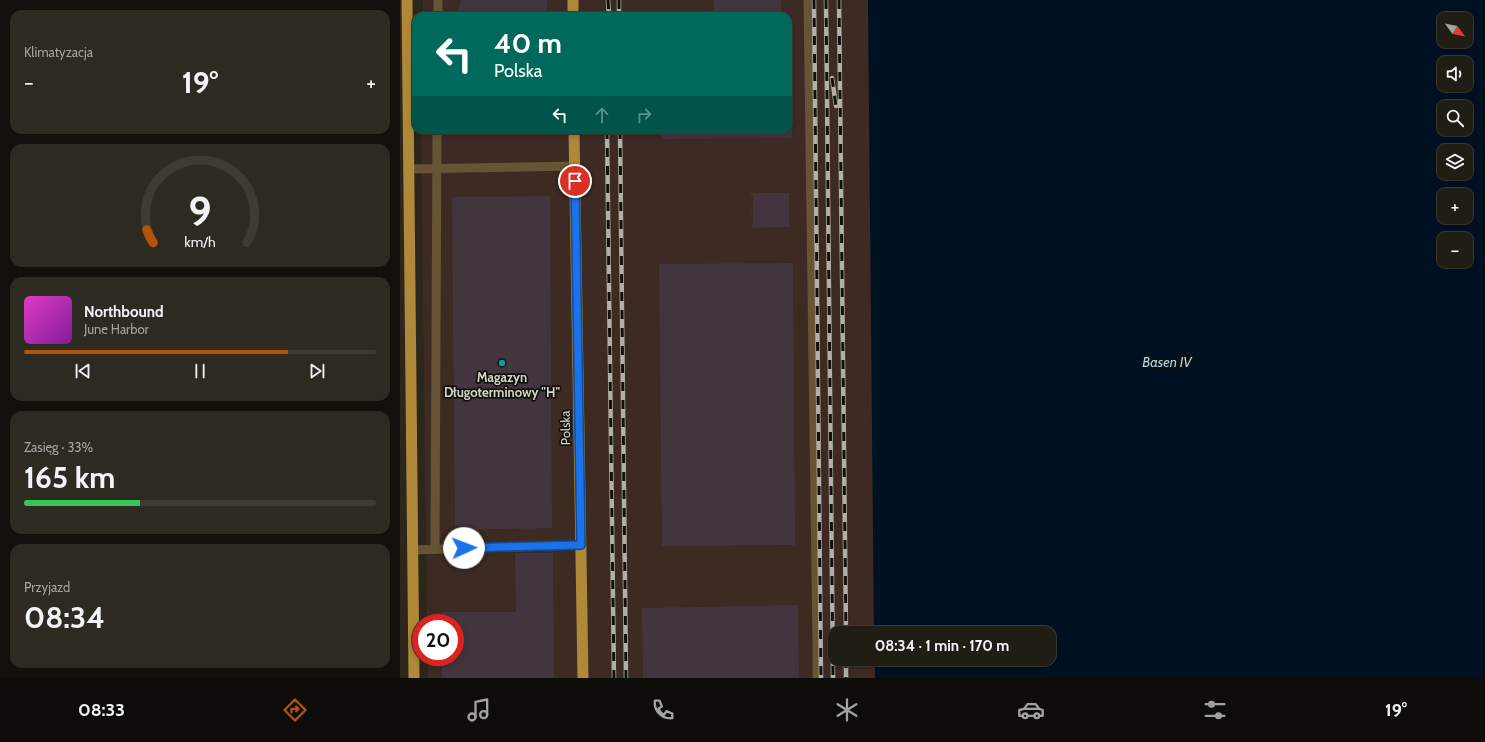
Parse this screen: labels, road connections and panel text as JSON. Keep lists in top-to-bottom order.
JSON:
{
  "streets": {
    "highway": ["Polska"]
  },
  "water": ["Basen IV"],
  "places": ["Magazyn Długoterminowy \"H\""],
  "north": "bottom right",
  "page": {
    "tile": [
      "Klimatyzacja",
      ["Zasięg · 33%", "165 km"],
      ["Przyjazd", "08:34"]
    ],
    "map_buttons": ["+", "−"],
    "turn": ["40 m", "Polska"],
    "heat": ["−", "19°", "+"],
    "song": ["Northbound", "June Harbor"],
    "limit": "20",
    "trip": "08:34 · 1 min · 170 m",
    "tabs": ["08:33", "19°"],
    "gauge": ["9", "km/h"]
  }
}
